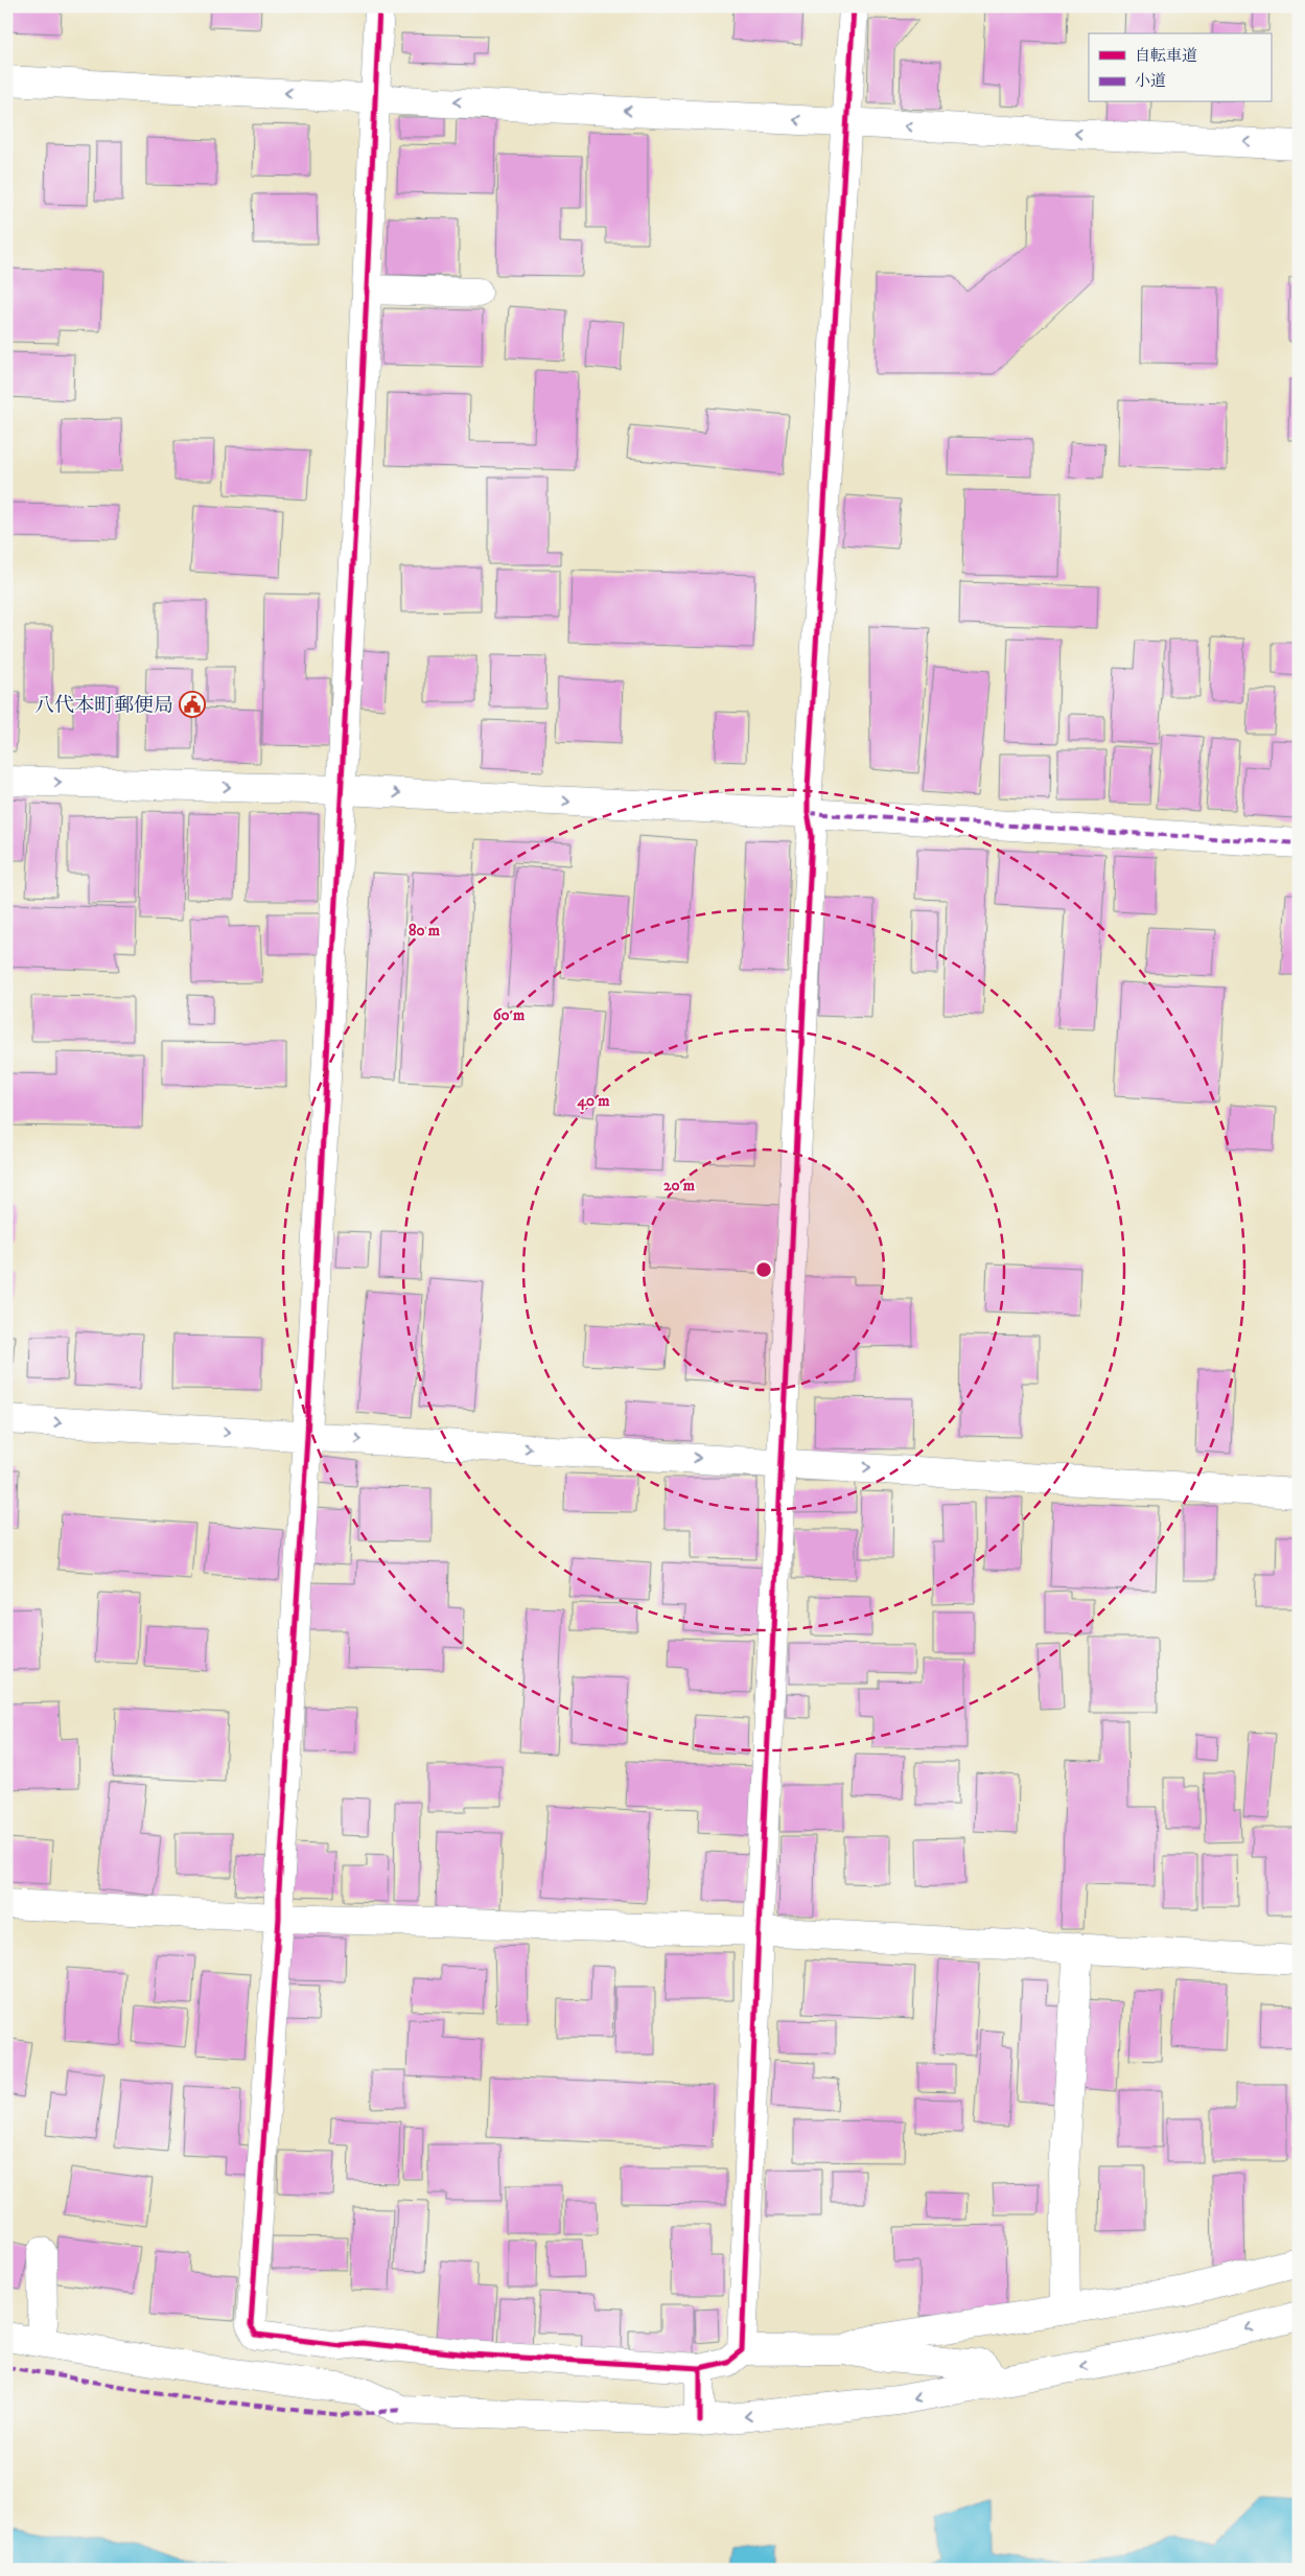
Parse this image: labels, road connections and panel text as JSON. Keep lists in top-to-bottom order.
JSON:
{
  "places": {
    "public building": ["八代本町郵便局"]
  },
  "legend": ["自転車道", "小道"],
  "rings": [
    "80 m",
    "60 m",
    "40 m",
    "20 m"
  ]
}
